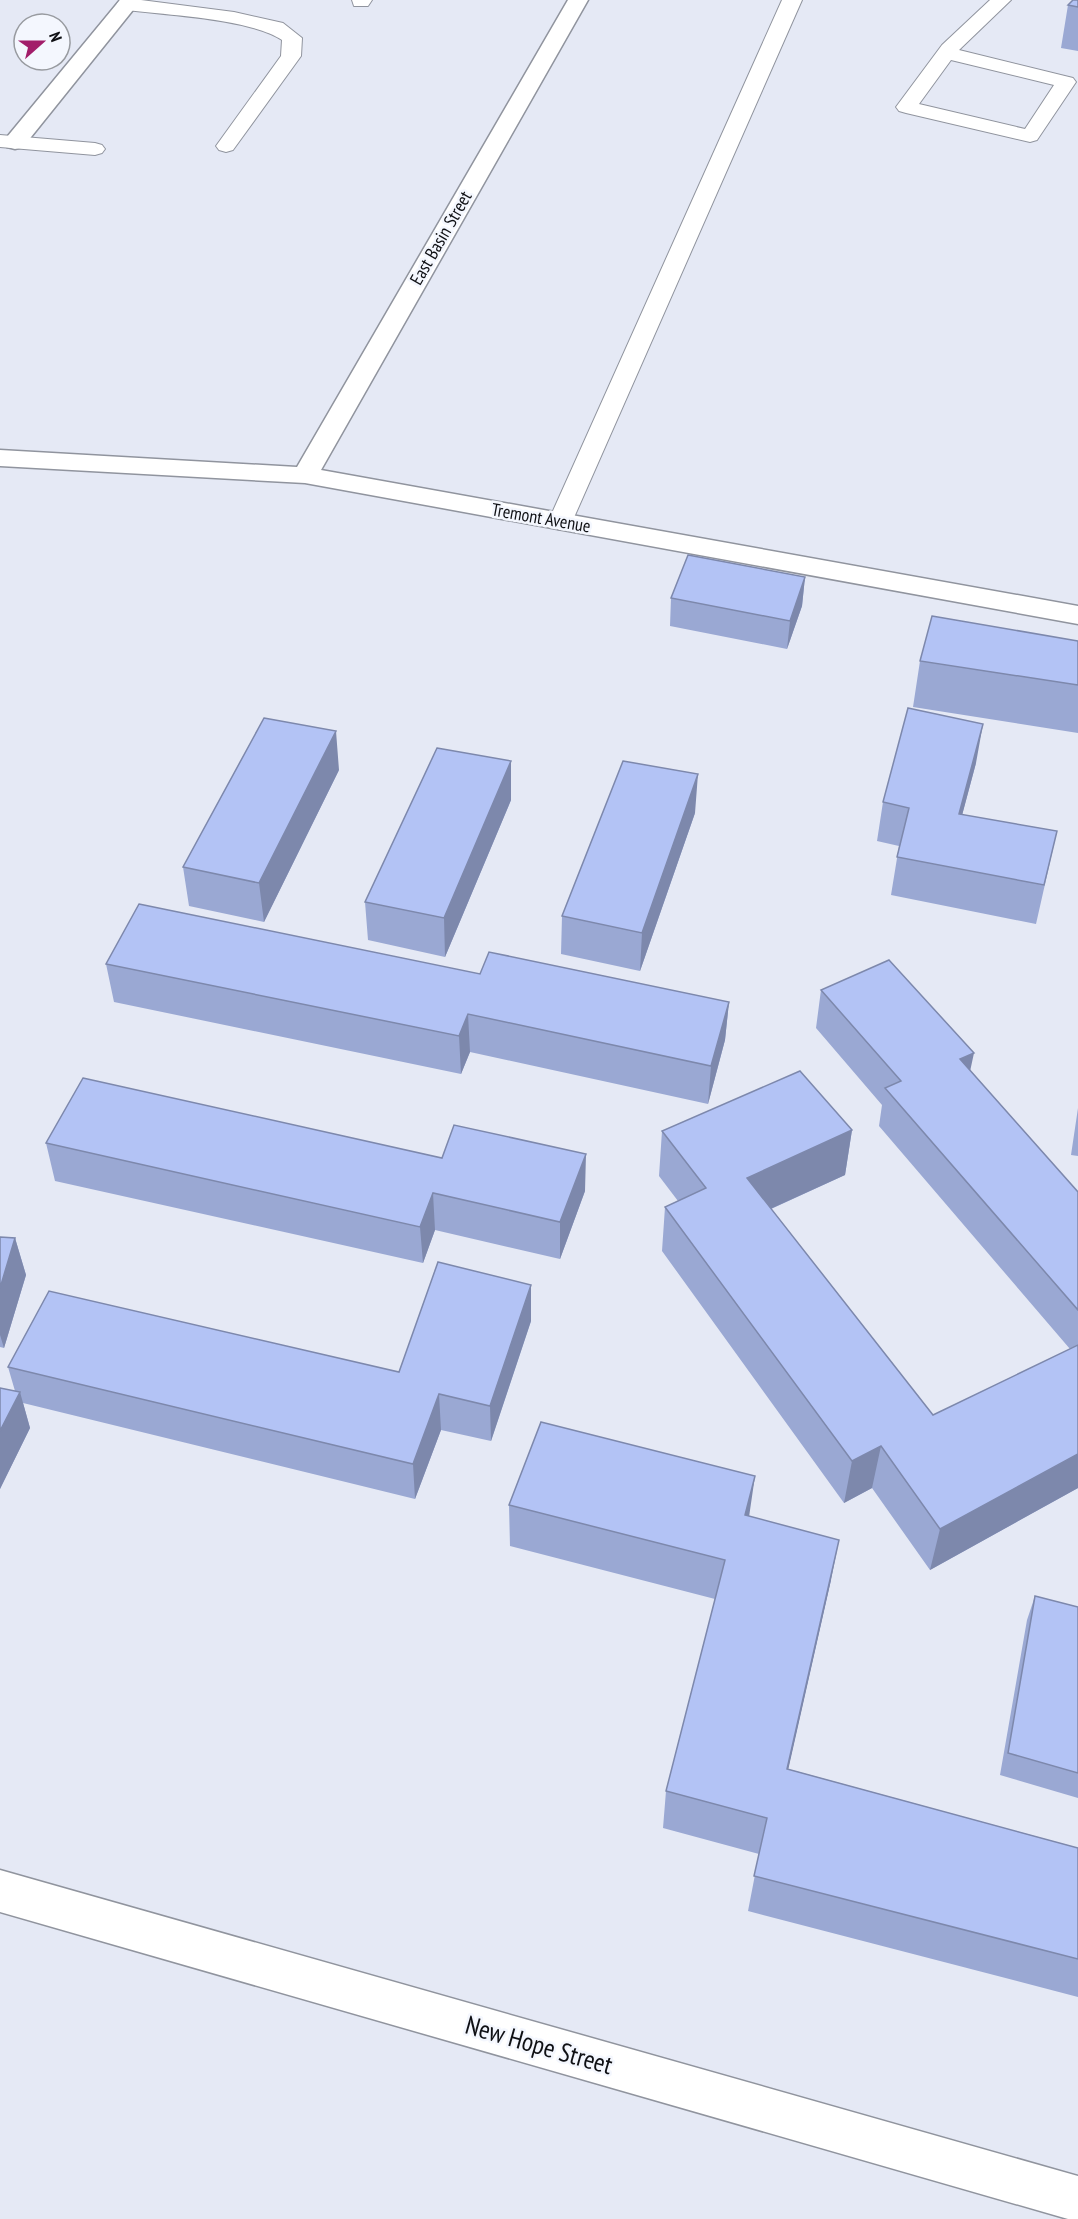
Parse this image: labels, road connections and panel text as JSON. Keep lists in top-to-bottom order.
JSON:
{
  "streets": {
    "street": ["East Basin Street", "Tremont Avenue", "New Hope Street"]
  },
  "crossings": [
    ["East Basin Street", "Tremont Avenue"]
  ],
  "north": "right"
}
